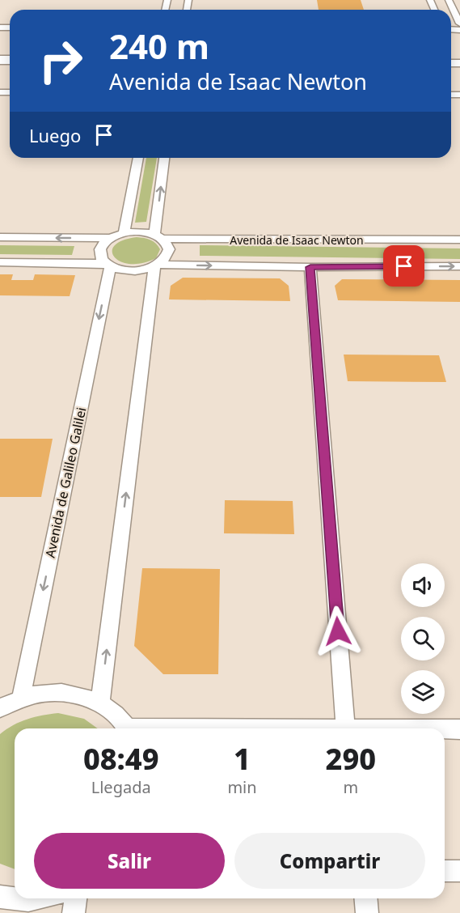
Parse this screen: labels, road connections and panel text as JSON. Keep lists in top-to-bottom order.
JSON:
{
  "streets": {
    "street": ["Avenida de Isaac Newton", "Avenida de Galileo Galilei"]
  },
  "crossings": [
    ["Avenida de Isaac Newton", "Avenida de Galileo Galilei"]
  ],
  "page": {
    "turn": ["240 m", "Avenida de Isaac Newton"],
    "then": "Luego",
    "eta": [
      "08:49",
      "Llegada",
      "1",
      "min",
      "290",
      "m"
    ],
    "buttons": ["Salir", "Compartir"]
  }
}
